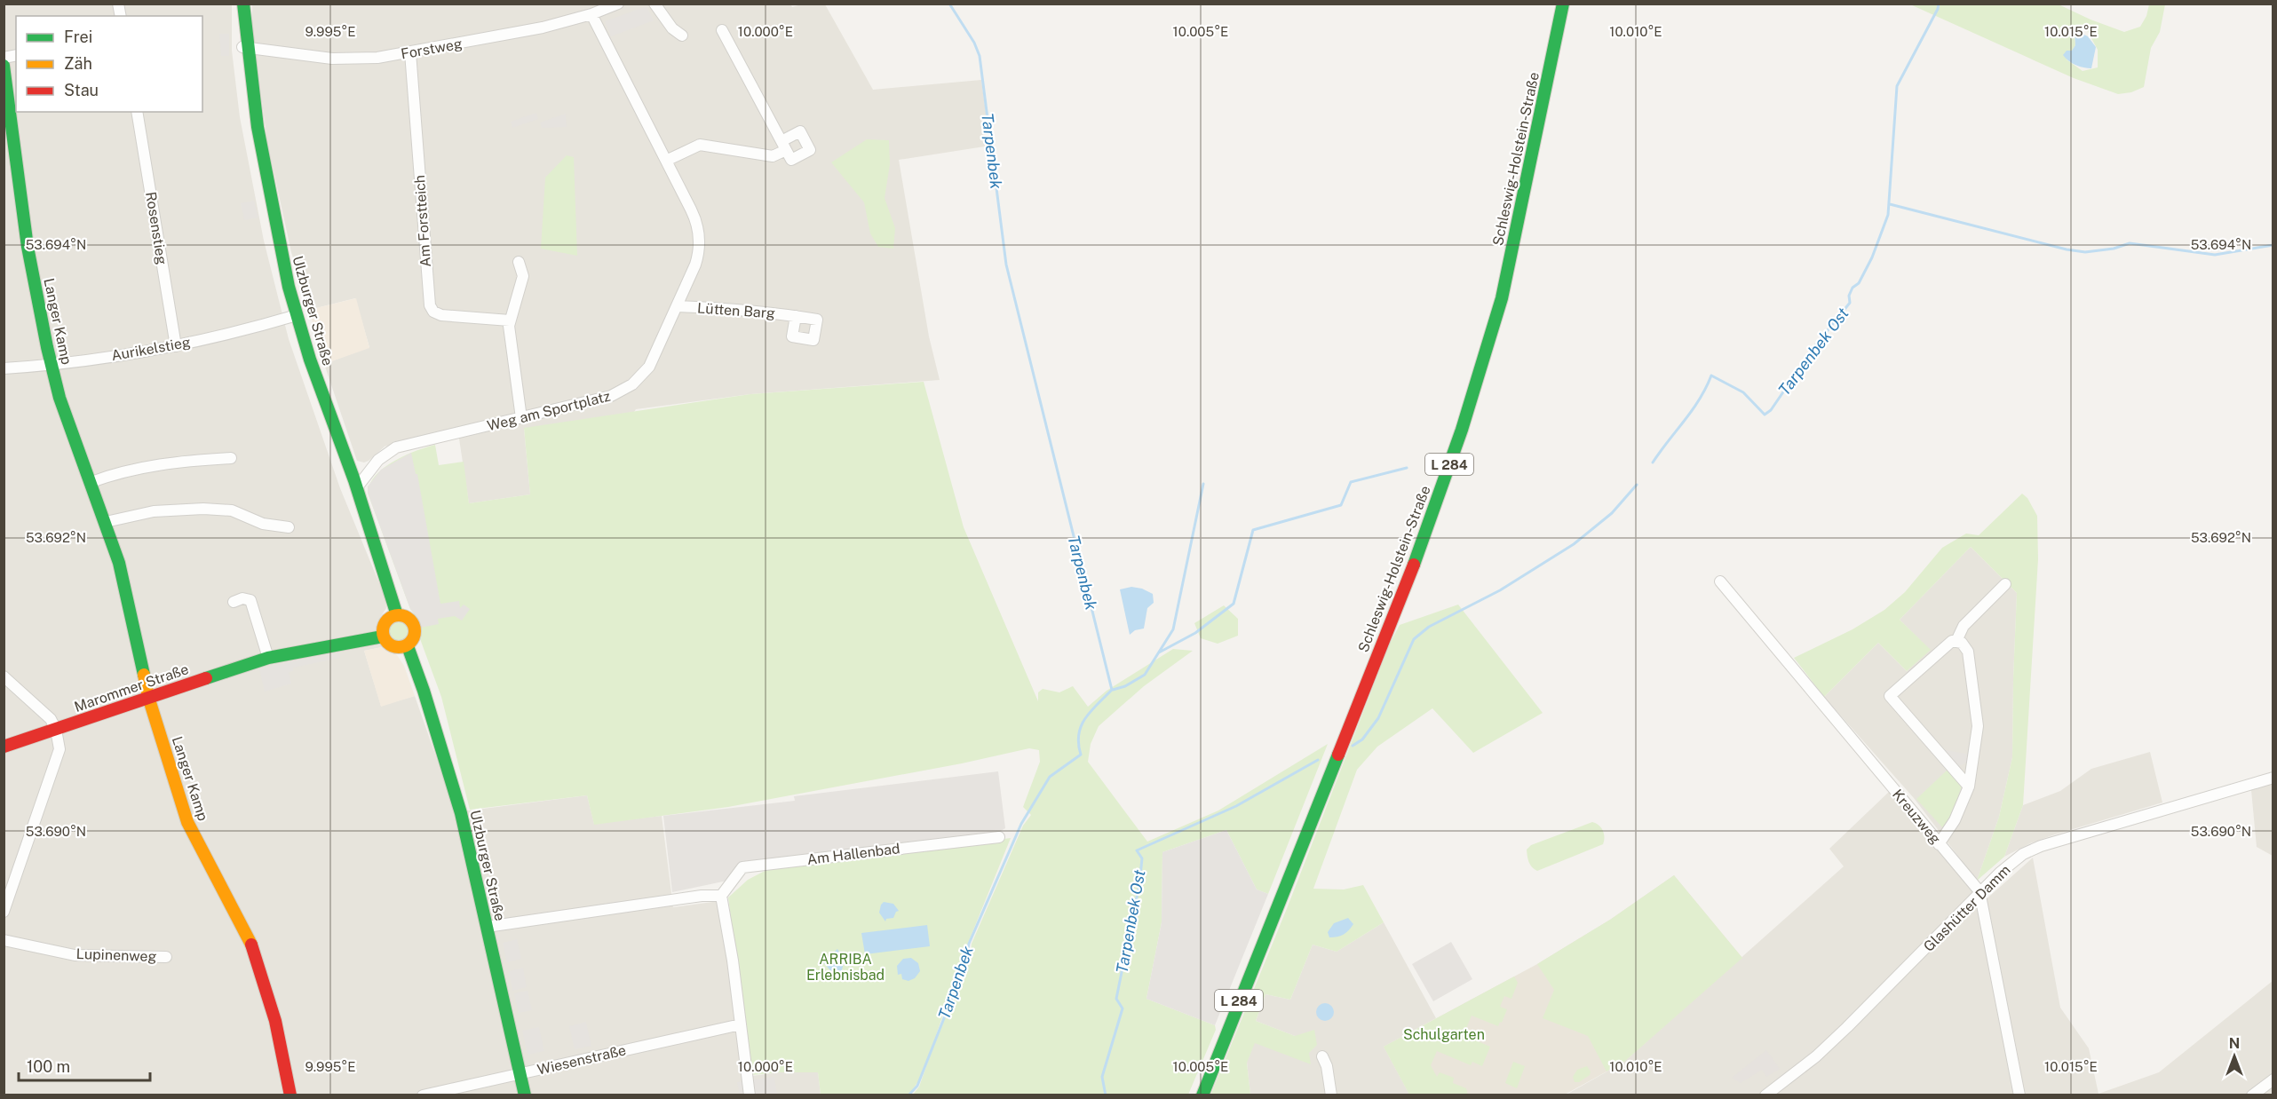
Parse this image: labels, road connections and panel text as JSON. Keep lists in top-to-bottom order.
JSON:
{
  "streets": {
    "main road": [
      "Schleswig-Holstein-Straße",
      "Ulzburger Straße",
      "Langer Kamp",
      "L 284",
      "Marommer Straße"
    ],
    "street": [
      "Forstweg",
      "Am Forstteich",
      "Rosenstieg",
      "Lütten Barg",
      "Aurikelstieg",
      "Weg am Sportplatz",
      "Kreuzweg",
      "Am Hallenbad",
      "Glashütter Damm",
      "Lupinenweg",
      "Wiesenstraße"
    ]
  },
  "crossings": [
    ["Forstweg", "Am Forstteich"],
    ["Forstweg", "Ulzburger Straße"],
    ["Forstweg", "Weg am Sportplatz"],
    ["Rosenstieg", "Aurikelstieg"],
    ["Ulzburger Straße", "Aurikelstieg"],
    ["Ulzburger Straße", "Weg am Sportplatz"],
    ["Ulzburger Straße", "Marommer Straße"],
    ["Ulzburger Straße", "Wiesenstraße"],
    ["Lütten Barg", "Weg am Sportplatz"],
    ["Langer Kamp", "Aurikelstieg"],
    ["Langer Kamp", "Marommer Straße"],
    ["Kreuzweg", "Glashütter Damm"]
  ],
  "water": ["Tarpenbek", "Tarpenbek Ost"],
  "parks": ["ARRIBA Erlebnisbad", "Schulgarten"],
  "legend": ["Frei", "Zäh", "Stau"],
  "scale_bar": "100 m",
  "north": "top",
  "coordinates": [
    "9.995°E",
    "10.000°E",
    "10.005°E",
    "10.010°E",
    "10.015°E",
    "53.694°N",
    "53.692°N",
    "53.690°N"
  ]
}
